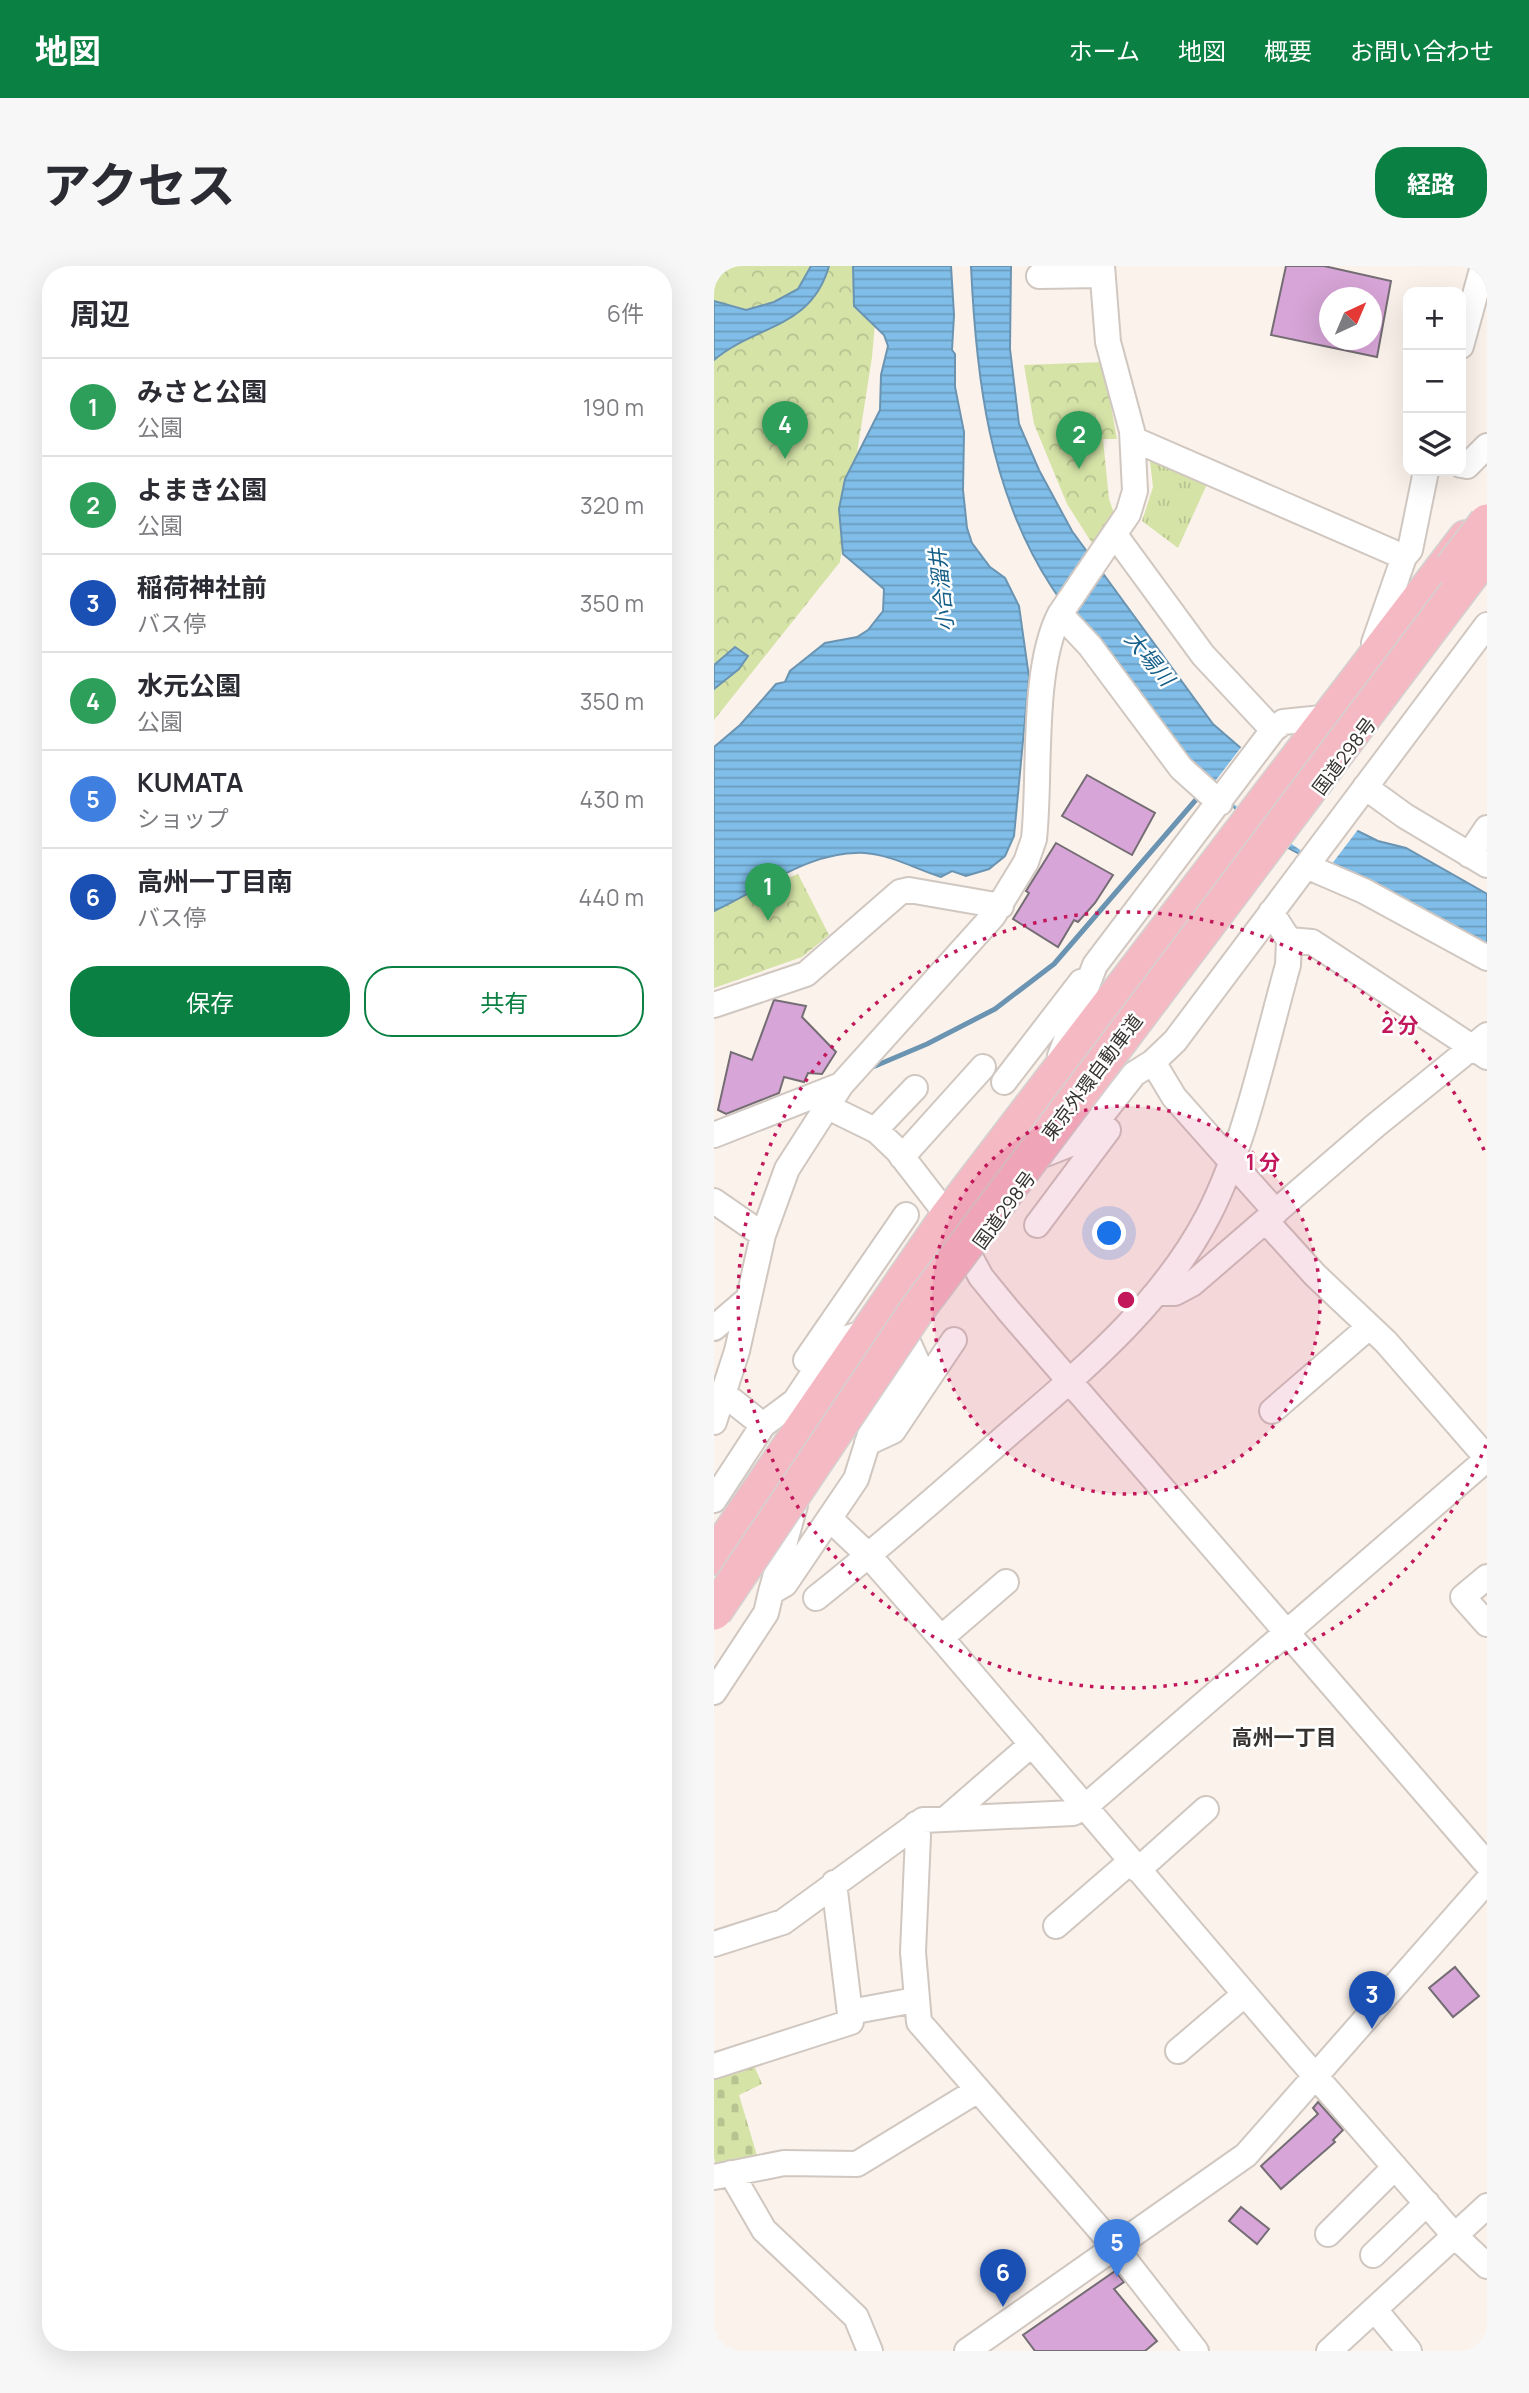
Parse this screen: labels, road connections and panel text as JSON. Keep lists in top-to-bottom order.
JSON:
{
  "streets": {
    "highway": ["国道298号", "東京外環自動車道"]
  },
  "districts": ["高州一丁目"],
  "water": ["小合溜井", "大場川"],
  "north": "top right",
  "page": {
    "header": "地図",
    "nav": [
      "ホーム",
      "地図",
      "概要",
      "お問い合わせ"
    ],
    "title": "アクセス",
    "buttons": [
      "経路",
      ["保存", "共有"]
    ],
    "heading": ["周辺", "6件"],
    "map_buttons": ["+", "−"],
    "list": [
      {
        "mark": "1",
        "name": "みさと公園",
        "note": "公園",
        "value": "190 m"
      },
      {
        "mark": "2",
        "name": "よまき公園",
        "note": "公園",
        "value": "320 m"
      },
      {
        "mark": "3",
        "name": "稲荷神社前",
        "note": "バス停",
        "value": "350 m"
      },
      {
        "mark": "4",
        "name": "水元公園",
        "note": "公園",
        "value": "350 m"
      },
      {
        "mark": "5",
        "name": "KUMATA",
        "note": "ショップ",
        "value": "430 m"
      },
      {
        "mark": "6",
        "name": "高州一丁目南",
        "note": "バス停",
        "value": "440 m"
      }
    ],
    "pins": [
      "4",
      "2",
      "1",
      "3",
      "5",
      "6"
    ]
  },
  "rings": ["2 分", "1 分"]
}
